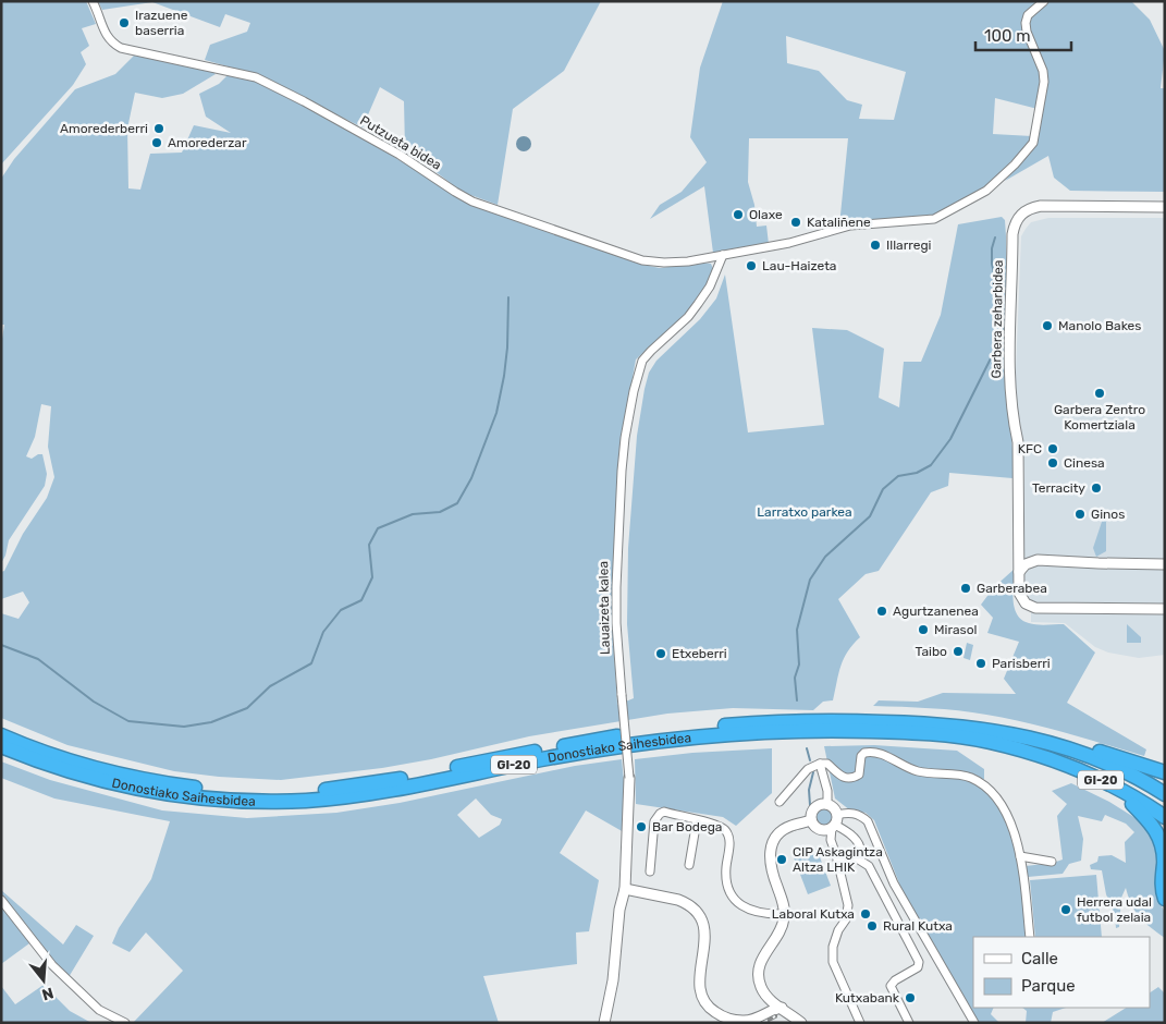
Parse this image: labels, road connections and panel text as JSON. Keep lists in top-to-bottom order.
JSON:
{
  "streets": {
    "highway": ["Donostiako Saihesbidea", "GI-20"],
    "street": ["Putzueta bidea", "Garbera zeharbidea", "Lauaizeta kalea"]
  },
  "crossings": [
    ["Putzueta bidea", "Lauaizeta kalea"]
  ],
  "parks": ["Larratxo parkea"],
  "places": [
    "Irazuene baserria",
    "Amorederberri",
    "Amorederzar",
    "Olaxe",
    "Kataliñene",
    "Illarregi",
    "Lau-Haizeta",
    "Manolo Bakes",
    "Garbera Zentro Komertziala",
    "KFC",
    "Cinesa",
    "Terracity",
    "Ginos",
    "Garberabea",
    "Agurtzanenea",
    "Mirasol",
    "Taibo",
    "Etxeberri",
    "Parisberri",
    "Bar Bodega",
    "CIP Askagintza Altza LHIK",
    "Herrera udal futbol zelaia",
    "Laboral Kutxa",
    "Rural Kutxa",
    "Kutxabank"
  ],
  "legend": ["Calle", "Parque"],
  "scale_bar": "100 m",
  "north": "bottom"
}
